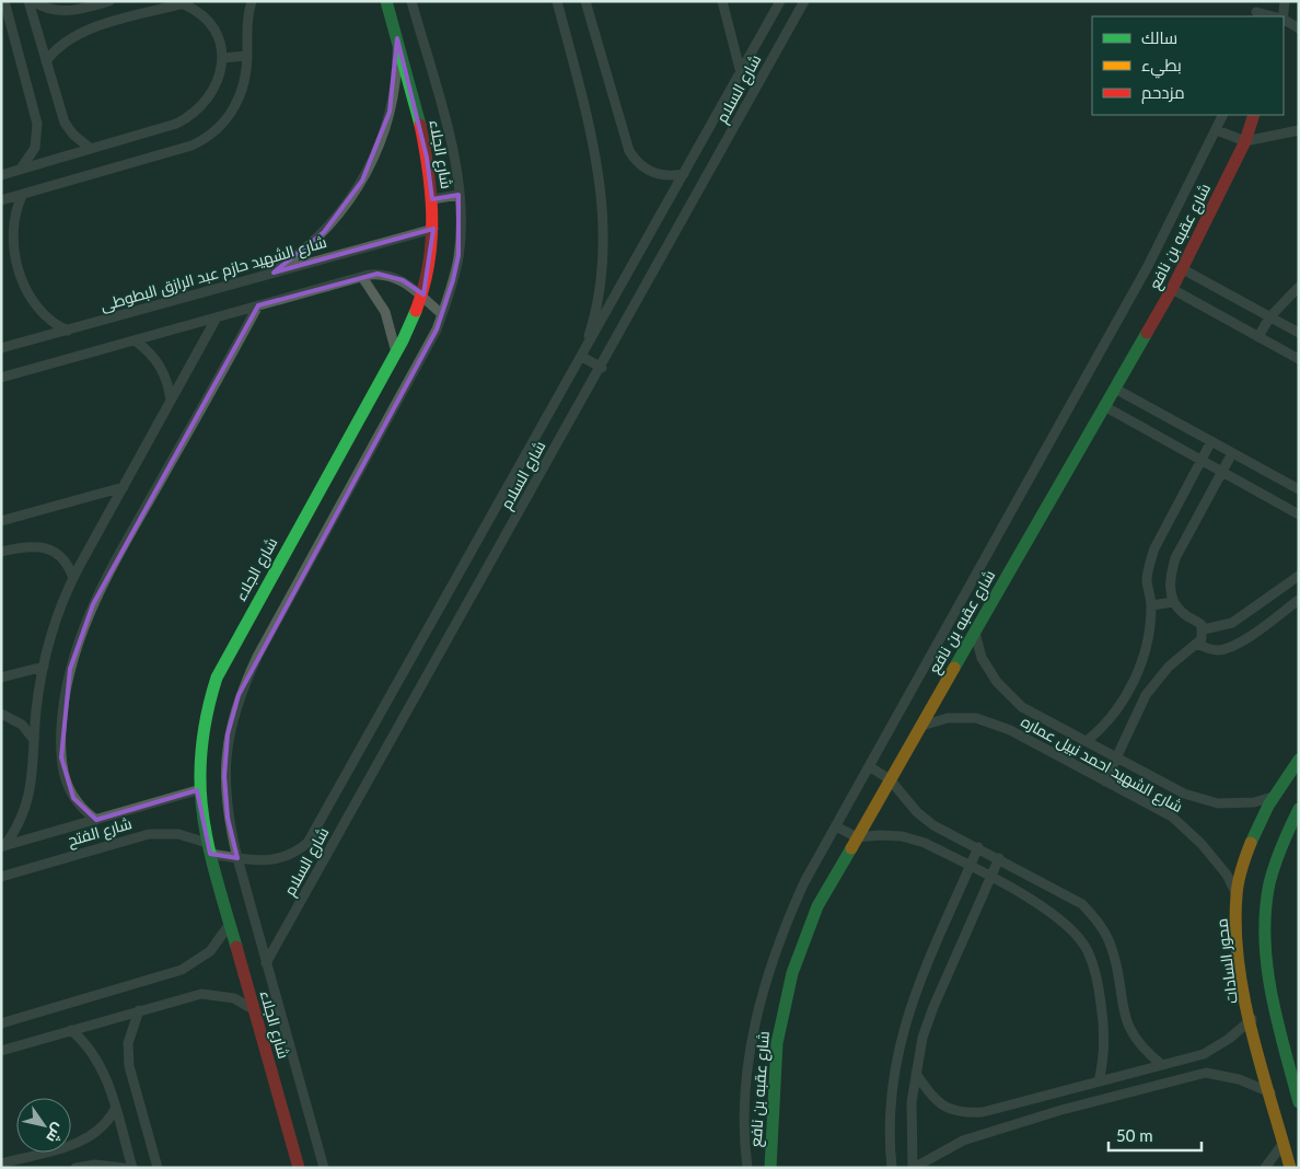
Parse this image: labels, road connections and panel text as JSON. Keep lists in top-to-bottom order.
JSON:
{
  "streets": {
    "street": [
      "شارع السلام",
      "شارع الجلاء",
      "شارع عقبه بن نافع",
      "شارع الشهيد حازم عبد الرازق البطوطى",
      "شارع الشهيد احمد نبيل عماره",
      "شارع الفتح",
      "محور السادات"
    ]
  },
  "crossings": [
    ["شارع السلام", "شارع الجلاء"],
    ["شارع السلام", "شارع الفتح"],
    ["شارع الجلاء", "شارع الشهيد حازم عبد الرازق البطوطى"],
    ["شارع الجلاء", "شارع الفتح"],
    ["شارع عقبه بن نافع", "شارع الشهيد احمد نبيل عماره"],
    ["شارع الشهيد احمد نبيل عماره", "محور السادات"]
  ],
  "legend": ["سالك", "بطيء", "مزدحم"],
  "scale_bar": "50 m",
  "north": "bottom right"
}
